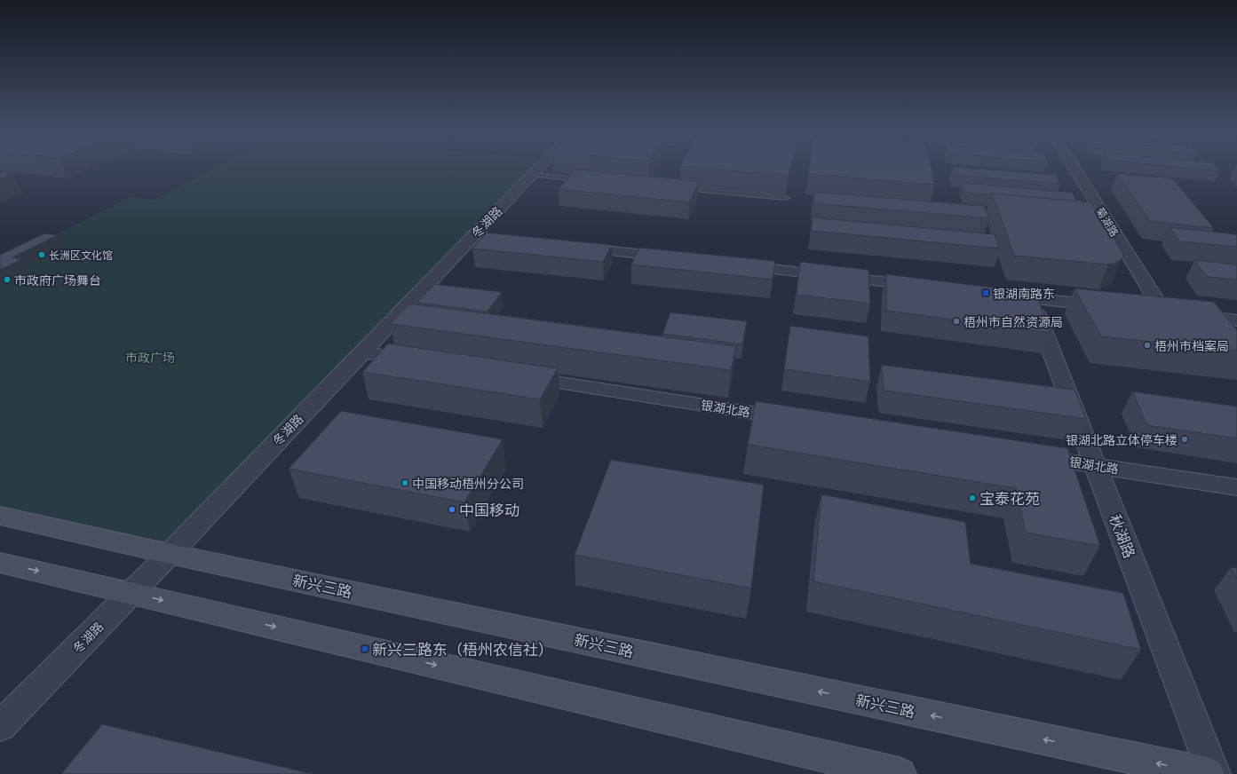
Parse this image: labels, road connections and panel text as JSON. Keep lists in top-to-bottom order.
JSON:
{
  "streets": {
    "main road": ["新兴三路"],
    "street": [
      "冬湖路",
      "菊湖路",
      "银湖北路",
      "秋湖路"
    ]
  },
  "crossings": [
    ["冬湖路", "新兴三路"],
    ["银湖北路", "秋湖路"]
  ],
  "parks": ["市政广场"],
  "places": {
    "other": [
      "长洲区文化馆",
      "市政府广场舞台",
      "梧州市自然资源局",
      "梧州市档案局",
      "银湖北路立体停车楼",
      "中国移动梧州分公司",
      "宝泰花苑",
      "中国移动"
    ],
    "transit": ["银湖南路东", "新兴三路东（梧州农信社）"]
  }
}
